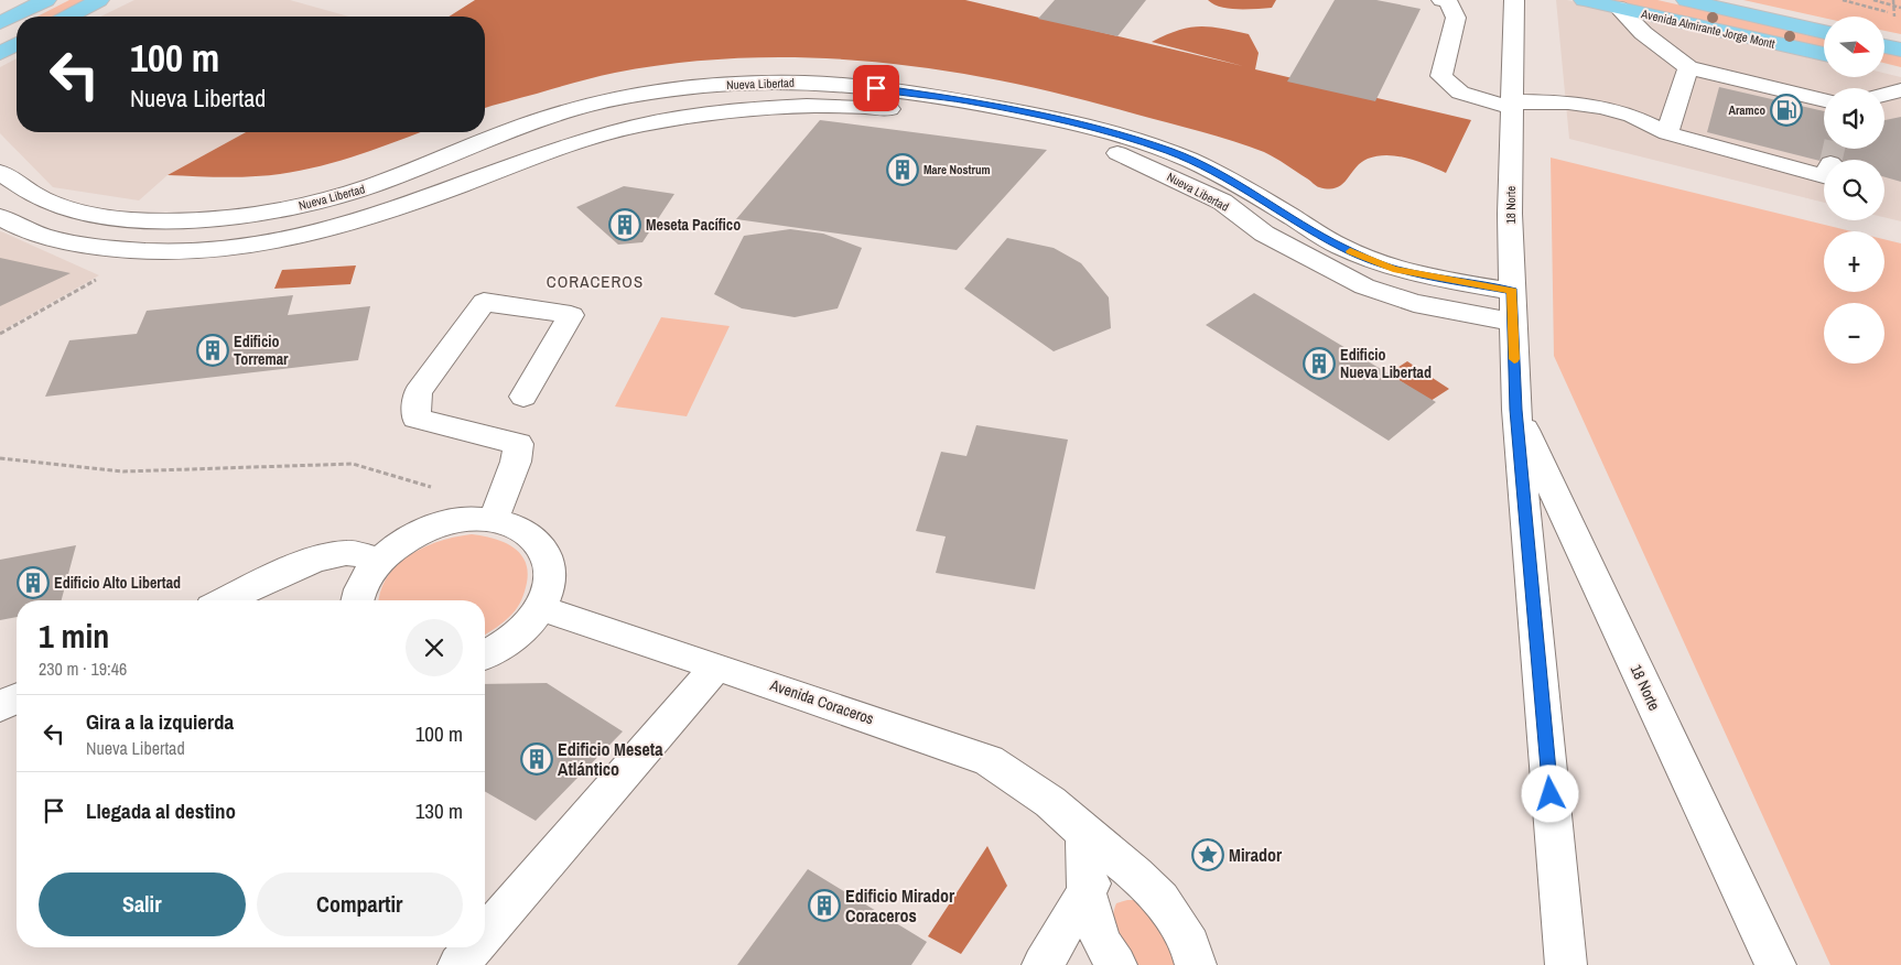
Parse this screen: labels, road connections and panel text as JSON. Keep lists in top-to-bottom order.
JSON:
{
  "streets": {
    "main road": ["Avenida Almirante Jorge Montt"],
    "street": ["Nueva Libertad", "18 Norte", "Avenida Coraceros"]
  },
  "crossings": [
    ["Nueva Libertad", "18 Norte"]
  ],
  "districts": ["CORACEROS"],
  "places": {
    "fuel station": ["Aramco"],
    "building": [
      "Mare Nostrum",
      "Meseta Pacífico",
      "Edificio Torremar",
      "Edificio Nueva Libertad",
      "Edificio Alto Libertad",
      "Edificio Meseta Atlántico",
      "Edificio Mirador Coraceros"
    ],
    "place": ["Mirador"]
  },
  "north": "right",
  "page": {
    "map_buttons": ["+", "−"],
    "turn": ["100 m", "Nueva Libertad"],
    "heading": ["1 min", "230 m · 19:46"],
    "list": [
      {
        "name": "Gira a la izquierda",
        "note": "Nueva Libertad",
        "value": "100 m"
      },
      {
        "name": "Llegada al destino",
        "value": "130 m"
      }
    ],
    "buttons": ["Salir", "Compartir"]
  }
}
